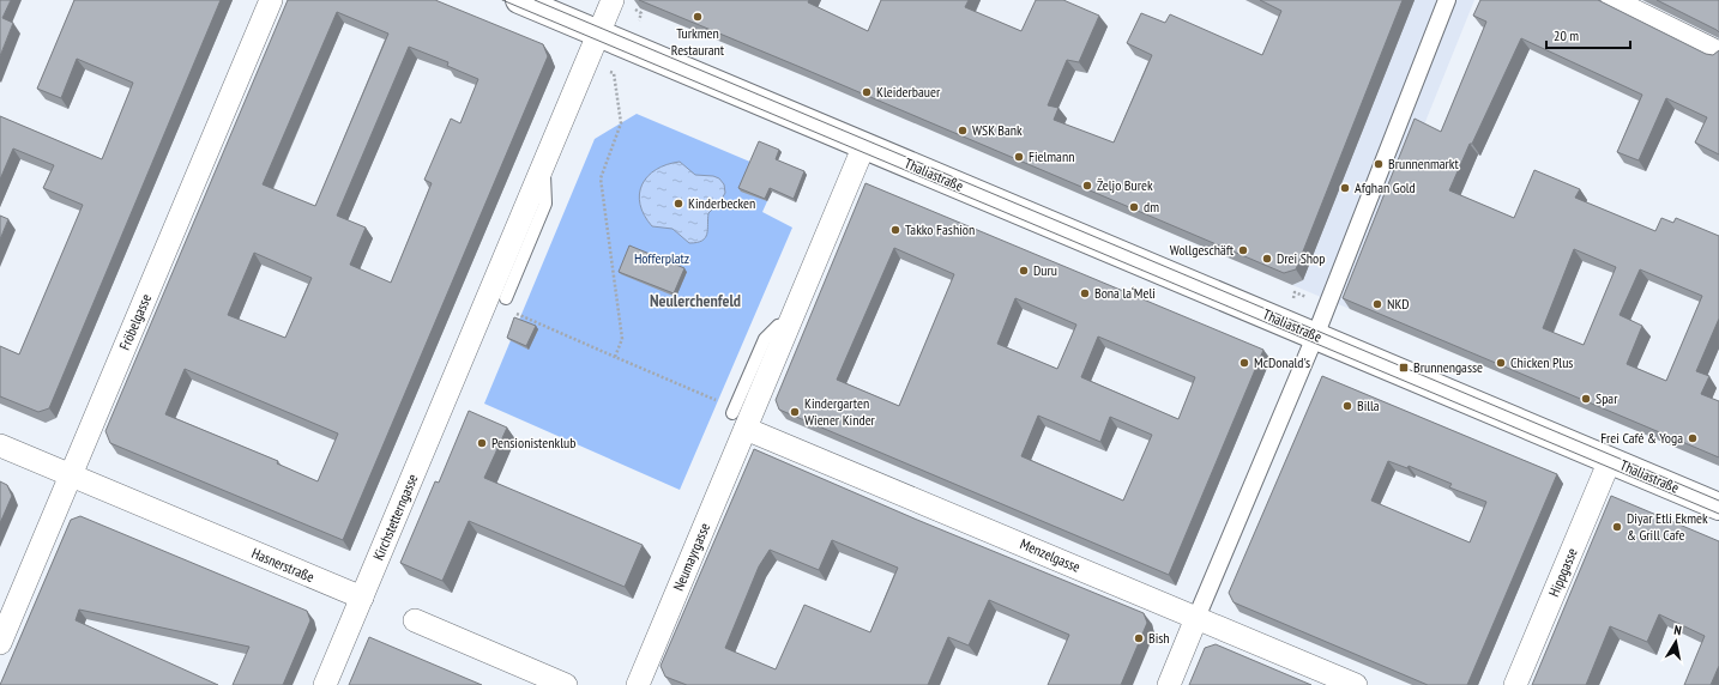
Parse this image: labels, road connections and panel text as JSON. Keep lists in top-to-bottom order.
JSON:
{
  "streets": {
    "main road": ["Thaliastraße"],
    "street": [
      "Fröbelgasse",
      "Kirchstetterngasse",
      "Menzelgasse",
      "Neumayrgasse",
      "Hasnerstraße",
      "Hippgasse"
    ]
  },
  "crossings": [
    ["Thaliastraße", "Hippgasse"],
    ["Fröbelgasse", "Hasnerstraße"],
    ["Kirchstetterngasse", "Hasnerstraße"],
    ["Menzelgasse", "Neumayrgasse"]
  ],
  "districts": ["Neulerchenfeld"],
  "parks": ["Hofferplatz"],
  "places": {
    "other": [
      "Turkmen Restaurant",
      "Kleiderbauer",
      "WSK Bank",
      "Fielmann",
      "Brunnenmarkt",
      "Željo Burek",
      "Afghan Gold",
      "Kinderbecken",
      "dm",
      "Takko Fashion",
      "Wollgeschäft",
      "Drei Shop",
      "Duru",
      "Bona la‘Meli",
      "NKD",
      "McDonald's",
      "Chicken Plus",
      "Spar",
      "Billa",
      "Kindergarten Wiener Kinder",
      "Frei Café & Yoga",
      "Pensionistenklub",
      "Diyar Etli Ekmek & Grill Cafe",
      "Bish"
    ],
    "transit": ["Brunnengasse"]
  },
  "scale_bar": "20 m",
  "north": "top"
}
